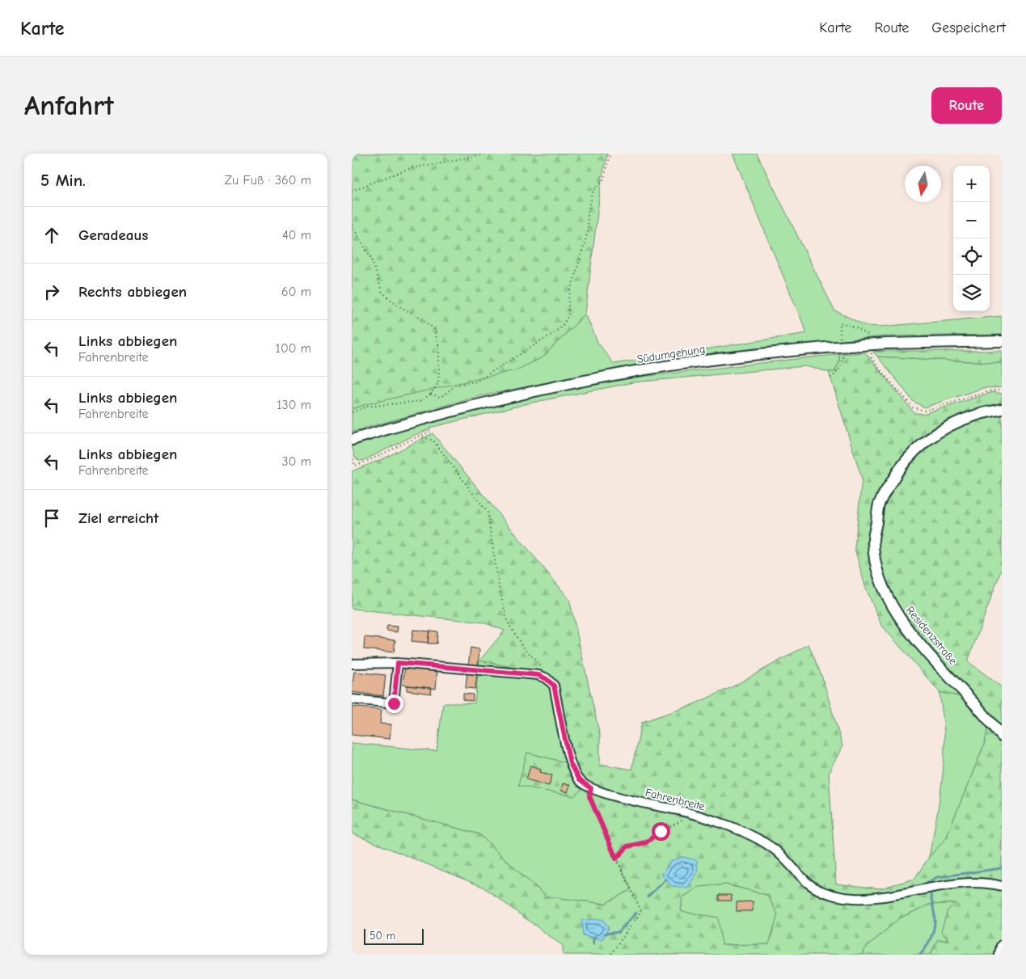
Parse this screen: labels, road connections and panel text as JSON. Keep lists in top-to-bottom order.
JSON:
{
  "streets": {
    "main road": ["Südumgehung", "Residenzstraße"],
    "lane": ["Fahrenbreite"]
  },
  "scale_bar": "50 m",
  "north": "bottom",
  "page": {
    "header": "Karte",
    "nav": ["Karte", "Route", "Gespeichert"],
    "buttons": "Route",
    "title": "Anfahrt",
    "heading": ["5 Min.", "Zu Fuß · 360 m"],
    "map_buttons": ["+", "−"],
    "list": [
      ["Geradeaus", "40 m"],
      ["Rechts abbiegen", "60 m"],
      ["Links abbiegen", "Fahrenbreite", "100 m"],
      ["Links abbiegen", "Fahrenbreite", "130 m"],
      ["Links abbiegen", "Fahrenbreite", "30 m"],
      "Ziel erreicht"
    ],
    "scale": "50 m"
  }
}
